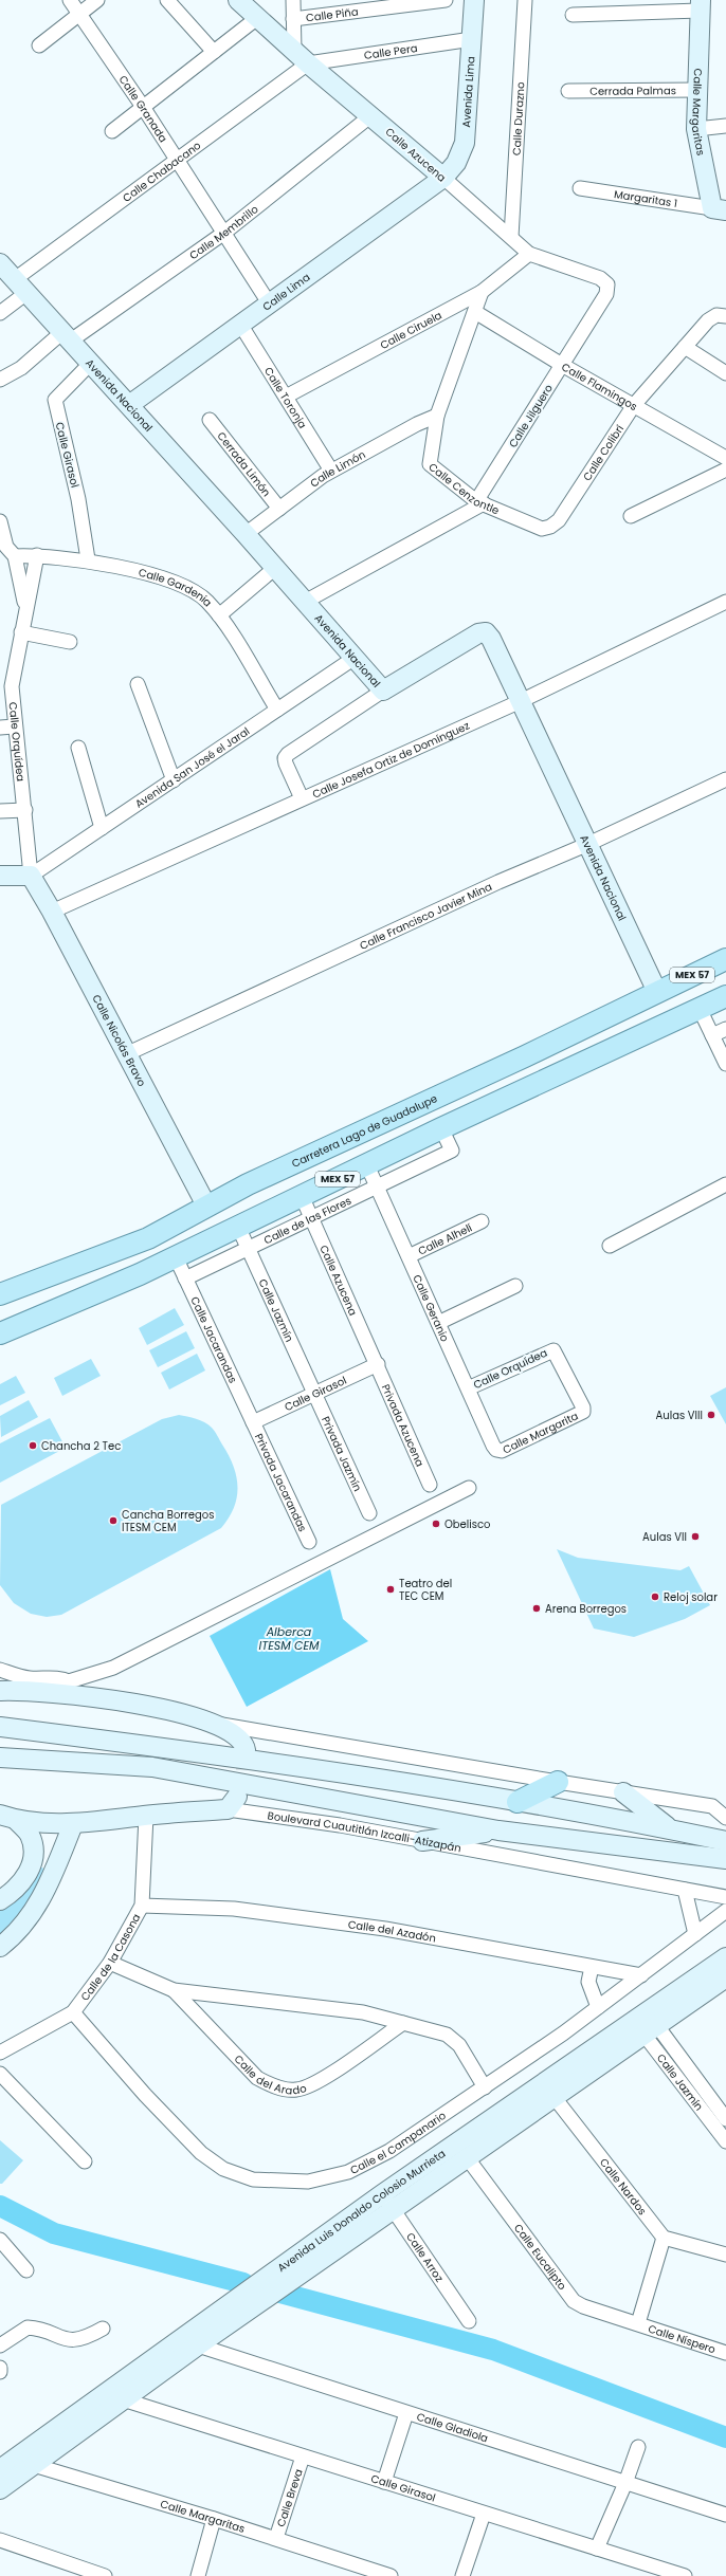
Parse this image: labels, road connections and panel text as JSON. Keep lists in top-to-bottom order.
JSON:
{
  "streets": {
    "main road": ["MEX 57", "Carretera Lago de Guadalupe"],
    "street": [
      "Calle Piña",
      "Calle Pera",
      "Cerrada Palmas",
      "Avenida Lima",
      "Calle Granada",
      "Calle Margaritas",
      "Calle Durazno",
      "Calle Azucena",
      "Calle Chabacano",
      "Margaritas 1",
      "Calle Membrillo",
      "Calle Lima",
      "Calle Ciruela",
      "Calle Flamingos",
      "Avenida Nacional",
      "Calle Toronja",
      "Calle Jilguero",
      "Calle Colibrí",
      "Calle Girasol",
      "Cerrada Limón",
      "Calle Limón",
      "Calle Cenzontle",
      "Calle Gardenia",
      "Calle Orquídea",
      "Calle Josefa Ortiz de Domínguez",
      "Avenida San José el Jaral",
      "Calle Francisco Javier Mina",
      "Calle Nicolás Bravo",
      "Calle de las Flores",
      "Calle Alhelí",
      "Calle Geranio",
      "Calle Jazmín",
      "Calle Jacarandas",
      "Privada Azucena",
      "Calle Margarita",
      "Privada Jazmín",
      "Privada Jacarandas",
      "Boulevard Cuautitlán Izcalli-Atizapán",
      "Calle del Azadón",
      "Calle de la Casona",
      "Calle del Arado",
      "Calle el Campanario",
      "Calle Nardos",
      "Avenida Luis Donaldo Colosio Murrieta",
      "Calle Eucalipto",
      "Calle Arroz",
      "Calle Níspero",
      "Calle Gladiola",
      "Calle Breva"
    ]
  },
  "crossings": [
    ["Calle Pera", "Avenida Lima"],
    ["Calle Pera", "Calle Azucena"],
    ["Calle Pera", "Calle Chabacano"],
    ["Cerrada Palmas", "Calle Margaritas"],
    ["Avenida Lima", "Calle Azucena"],
    ["Avenida Lima", "Calle Lima"],
    ["Calle Granada", "Calle Chabacano"],
    ["Calle Granada", "Calle Membrillo"],
    ["Calle Granada", "Calle Lima"],
    ["Calle Margaritas", "Margaritas 1"],
    ["Calle Margaritas", "Avenida Luis Donaldo Colosio Murrieta"],
    ["Calle Margaritas", "Calle Breva"],
    ["Calle Durazno", "Calle Azucena"],
    ["Calle Azucena", "Calle Chabacano"],
    ["Calle Azucena", "Calle Membrillo"],
    ["Calle Azucena", "Calle Lima"],
    ["Calle Azucena", "Calle Ciruela"],
    ["Calle Azucena", "Calle Jilguero"],
    ["Calle Azucena", "Calle Girasol"],
    ["Calle Azucena", "MEX 57"],
    ["Calle Azucena", "Calle de las Flores"],
    ["Calle Azucena", "Privada Azucena"],
    ["Calle Chabacano", "Avenida Nacional"],
    ["Calle Membrillo", "Avenida Nacional"],
    ["Calle Lima", "Avenida Nacional"],
    ["Calle Lima", "Calle Toronja"],
    ["Calle Ciruela", "Calle Toronja"],
    ["Calle Ciruela", "Calle Cenzontle"],
    ["Calle Flamingos", "Calle Jilguero"],
    ["Calle Flamingos", "Calle Colibrí"],
    ["Calle Flamingos", "Calle Cenzontle"],
    ["Avenida Nacional", "Calle Jilguero"],
    ["Avenida Nacional", "Calle Girasol"],
    ["Avenida Nacional", "Calle Limón"],
    ["Avenida Nacional", "Calle Josefa Ortiz de Domínguez"],
    ["Avenida Nacional", "Avenida San José el Jaral"],
    ["Avenida Nacional", "Calle Francisco Javier Mina"],
    ["Avenida Nacional", "Carretera Lago de Guadalupe"],
    ["Calle Toronja", "Calle Limón"],
    ["Calle Jilguero", "Calle Cenzontle"],
    ["Calle Colibrí", "Calle Cenzontle"],
    ["Calle Girasol", "Calle Gardenia"],
    ["Calle Girasol", "Calle Jazmín"],
    ["Calle Girasol", "Calle Jacarandas"],
    ["Calle Girasol", "Privada Azucena"],
    ["Calle Girasol", "Privada Jazmín"],
    ["Calle Girasol", "Privada Jacarandas"],
    ["Calle Girasol", "Avenida Luis Donaldo Colosio Murrieta"],
    ["Calle Girasol", "Calle Breva"],
    ["Cerrada Limón", "Calle Limón"],
    ["Calle Limón", "Calle Cenzontle"],
    ["Calle Gardenia", "Calle Orquídea"],
    ["Calle Gardenia", "Avenida San José el Jaral"],
    ["Calle Orquídea", "Avenida San José el Jaral"],
    ["Calle Orquídea", "Calle Nicolás Bravo"],
    ["Calle Orquídea", "Calle Geranio"],
    ["Calle Orquídea", "Calle Margarita"],
    ["Calle Josefa Ortiz de Domínguez", "Calle Nicolás Bravo"],
    ["Avenida San José el Jaral", "Calle Nicolás Bravo"],
    ["Calle Francisco Javier Mina", "Calle Nicolás Bravo"],
    ["MEX 57", "Calle de las Flores"],
    ["MEX 57", "Calle Geranio"],
    ["MEX 57", "Calle Jazmín"],
    ["MEX 57", "Calle Jacarandas"],
    ["Calle Nicolás Bravo", "Carretera Lago de Guadalupe"],
    ["Calle de las Flores", "Calle Geranio"],
    ["Calle de las Flores", "Calle Jazmín"],
    ["Calle de las Flores", "Calle Jacarandas"],
    ["Calle Alhelí", "Calle Geranio"],
    ["Calle Geranio", "Calle Margarita"],
    ["Calle Jazmín", "Privada Jazmín"],
    ["Calle Jazmín", "Avenida Luis Donaldo Colosio Murrieta"],
    ["Calle Jacarandas", "Privada Jacarandas"],
    ["Boulevard Cuautitlán Izcalli-Atizapán", "Calle de la Casona"],
    ["Calle del Azadón", "Calle de la Casona"],
    ["Calle del Azadón", "Calle el Campanario"],
    ["Calle de la Casona", "Calle del Arado"],
    ["Calle de la Casona", "Calle el Campanario"],
    ["Calle del Arado", "Calle el Campanario"],
    ["Calle Nardos", "Avenida Luis Donaldo Colosio Murrieta"],
    ["Avenida Luis Donaldo Colosio Murrieta", "Calle Eucalipto"],
    ["Avenida Luis Donaldo Colosio Murrieta", "Calle Arroz"],
    ["Avenida Luis Donaldo Colosio Murrieta", "Calle Gladiola"],
    ["Calle Eucalipto", "Calle Níspero"]
  ],
  "water": ["Alberca ITESM CEM"],
  "places": [
    "Aulas VIII",
    "Chancha 2 Tec",
    "Cancha Borregos ITESM CEM",
    "Obelisco",
    "Aulas VII",
    "Teatro del TEC CEM",
    "Reloj solar",
    "Arena Borregos"
  ]
}
